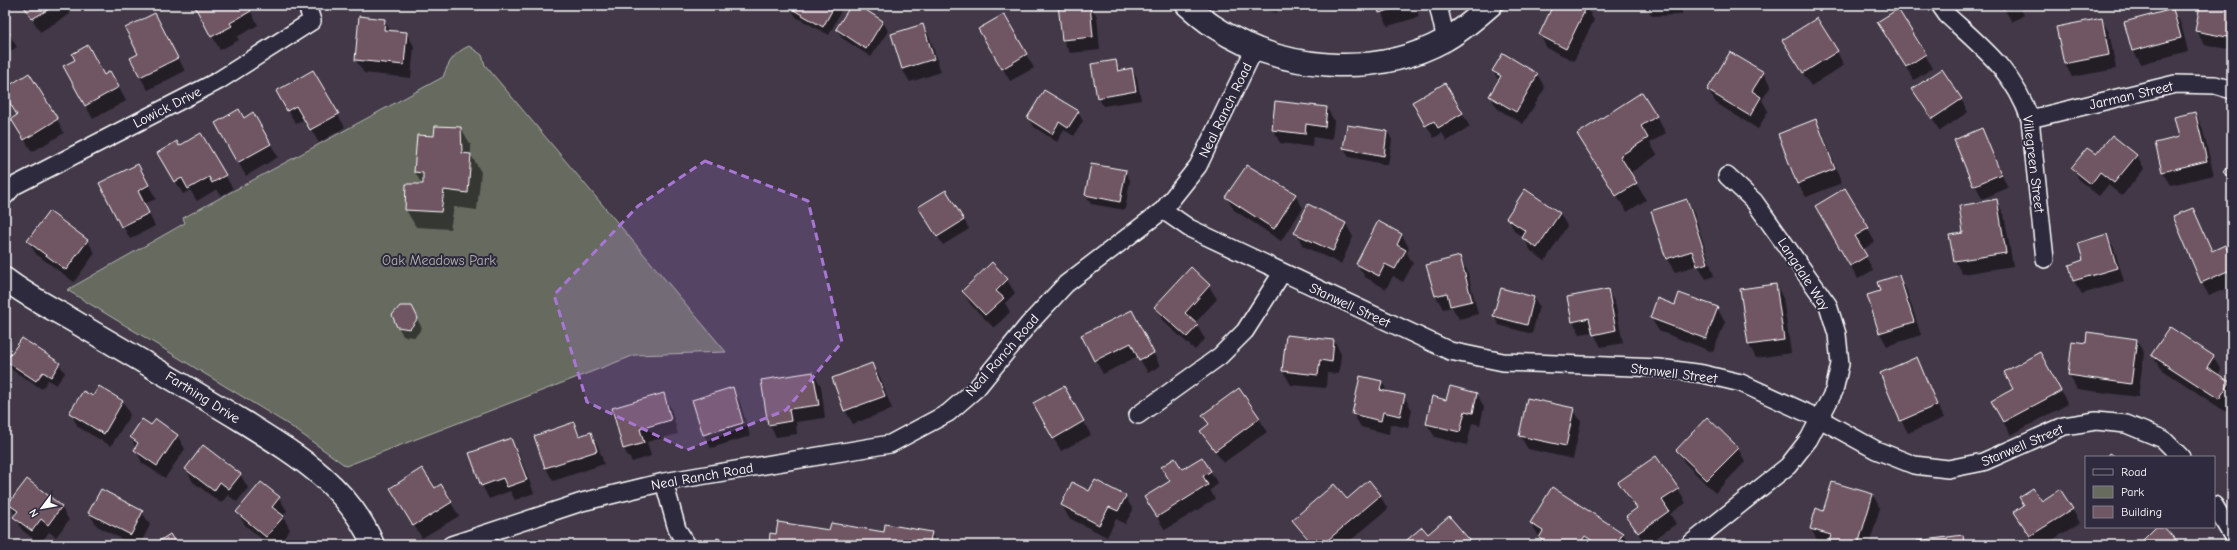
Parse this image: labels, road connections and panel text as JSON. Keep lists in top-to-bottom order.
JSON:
{
  "streets": {
    "street": [
      "Jarman Street",
      "Lowick Drive",
      "Neal Ranch Road",
      "Villegreen Street",
      "Langdale Way",
      "Stanwell Street",
      "Farthing Drive"
    ]
  },
  "crossings": [
    ["Jarman Street", "Villegreen Street"],
    ["Neal Ranch Road", "Stanwell Street"],
    ["Langdale Way", "Stanwell Street"]
  ],
  "parks": ["Oak Meadows Park"],
  "legend": ["Road", "Park", "Building"],
  "north": "bottom left"
}
